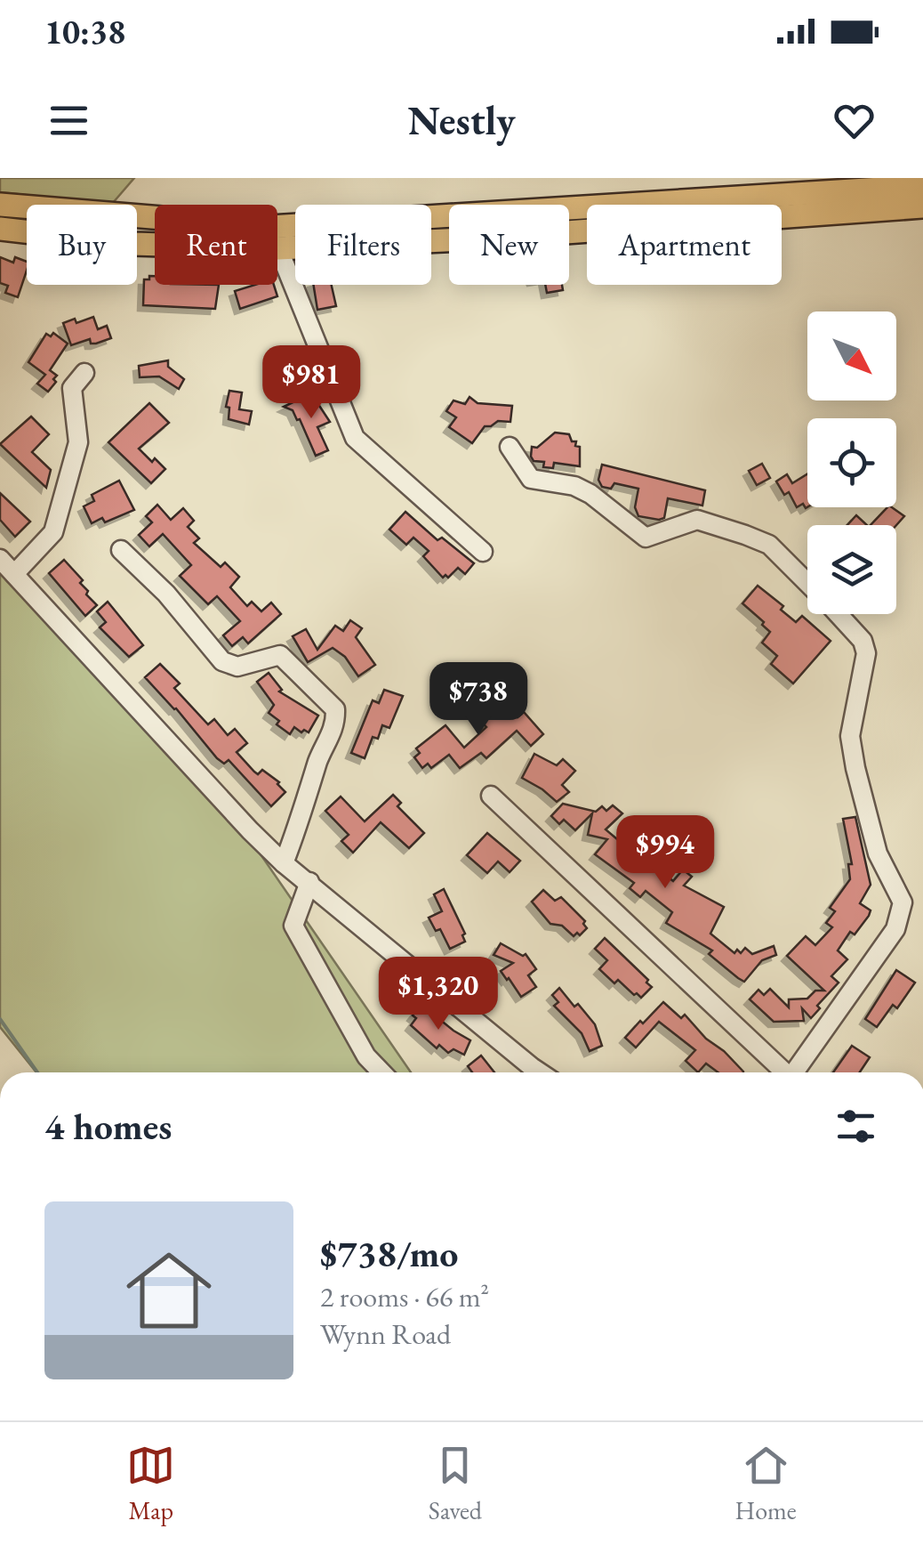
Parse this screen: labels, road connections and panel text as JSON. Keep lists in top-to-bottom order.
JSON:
{
  "north": "bottom right",
  "page": {
    "status": "10:38",
    "header": "Nestly",
    "chip": [
      "Buy",
      "Rent",
      "Filters",
      "New",
      "Apartment"
    ],
    "price": [
      "$981",
      "$738",
      "$994",
      "$1,320"
    ],
    "heading": "4 homes",
    "list": [
      {
        "name": "$738/mo",
        "note": "2 rooms · 66 m² · Wynn Road"
      }
    ],
    "tabs": ["Map", "Saved", "Home"]
  }
}
